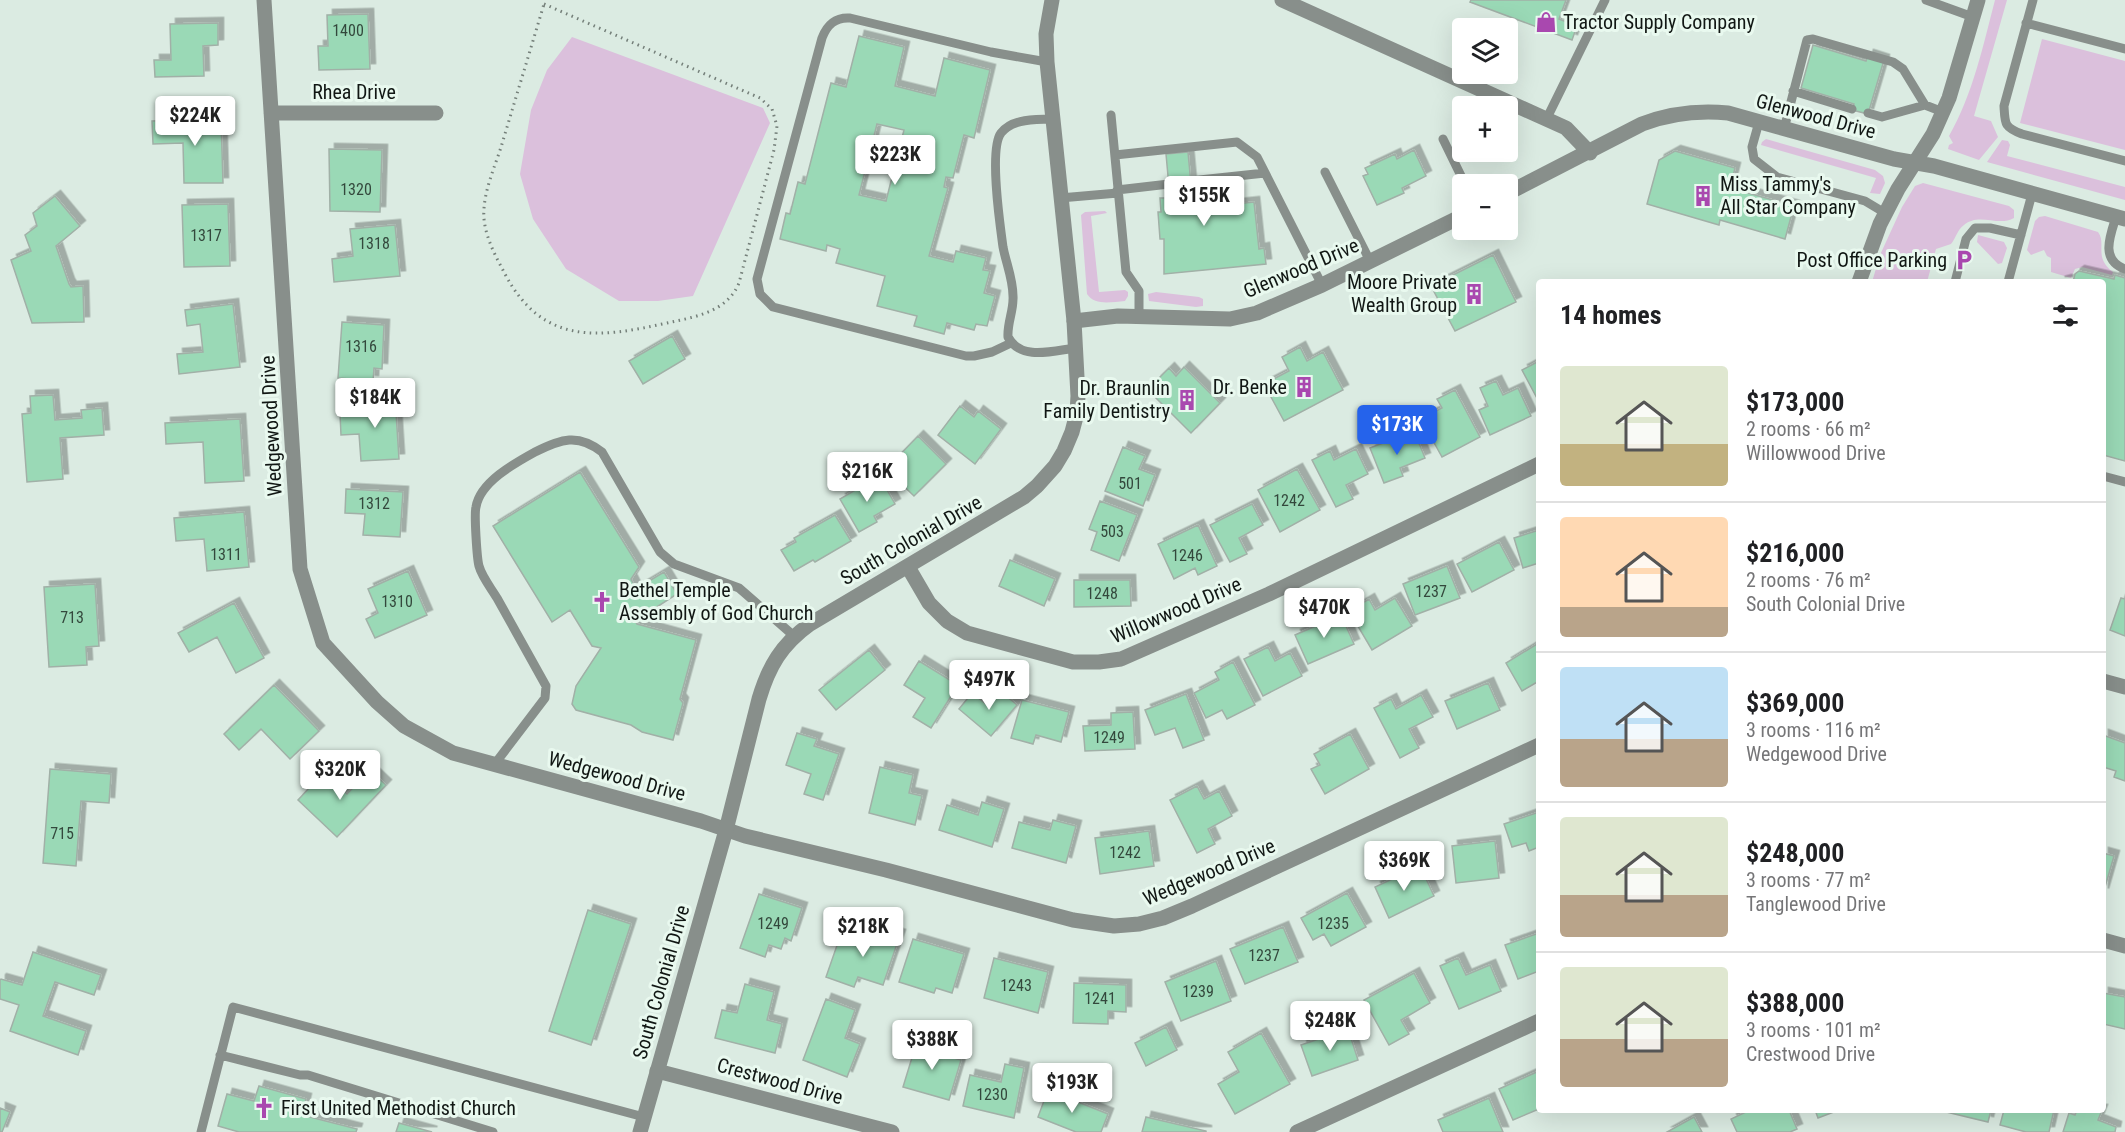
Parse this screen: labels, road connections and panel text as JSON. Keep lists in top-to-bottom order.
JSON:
{
  "streets": {
    "street": [
      "Rhea Drive",
      "Glenwood Drive",
      "Wedgewood Drive",
      "South Colonial Drive",
      "Willowwood Drive",
      "Crestwood Drive"
    ]
  },
  "crossings": [
    ["Rhea Drive", "Wedgewood Drive"],
    ["Glenwood Drive", "South Colonial Drive"],
    ["Wedgewood Drive", "South Colonial Drive"],
    ["South Colonial Drive", "Willowwood Drive"],
    ["South Colonial Drive", "Crestwood Drive"]
  ],
  "places": {
    "shop": ["Tractor Supply Company"],
    "building": [
      "Miss Tammy's All Star Company",
      "Moore Private Wealth Group",
      "Dr. Benke",
      "Dr. Braunlin Family Dentistry"
    ],
    "parking": ["Post Office Parking"],
    "church": ["Bethel Temple Assembly of God Church", "First United Methodist Church"]
  },
  "house_numbers": [
    "1400",
    "1320",
    "1317",
    "1318",
    "1316",
    "501",
    "1242",
    "1312",
    "503",
    "1311",
    "1246",
    "1237",
    "1248",
    "1310",
    "713",
    "1249",
    "715",
    "1242",
    "1249",
    "1235",
    "1237",
    "1243",
    "1239",
    "1241",
    "1230"
  ],
  "page": {
    "map_buttons": ["+", "−"],
    "price": [
      "$224K",
      "$223K",
      "$155K",
      "$184K",
      "$173K",
      "$216K",
      "$470K",
      "$497K",
      "$320K",
      "$369K",
      "$218K",
      "$248K",
      "$388K",
      "$193K"
    ],
    "heading": "14 homes",
    "list": [
      {
        "name": "$173,000",
        "note": "2 rooms · 66 m² · Willowwood Drive"
      },
      {
        "name": "$216,000",
        "note": "2 rooms · 76 m² · South Colonial Drive"
      },
      {
        "name": "$369,000",
        "note": "3 rooms · 116 m² · Wedgewood Drive"
      },
      {
        "name": "$248,000",
        "note": "3 rooms · 77 m² · Tanglewood Drive"
      },
      {
        "name": "$388,000",
        "note": "3 rooms · 101 m² · Crestwood Drive"
      }
    ]
  }
}
